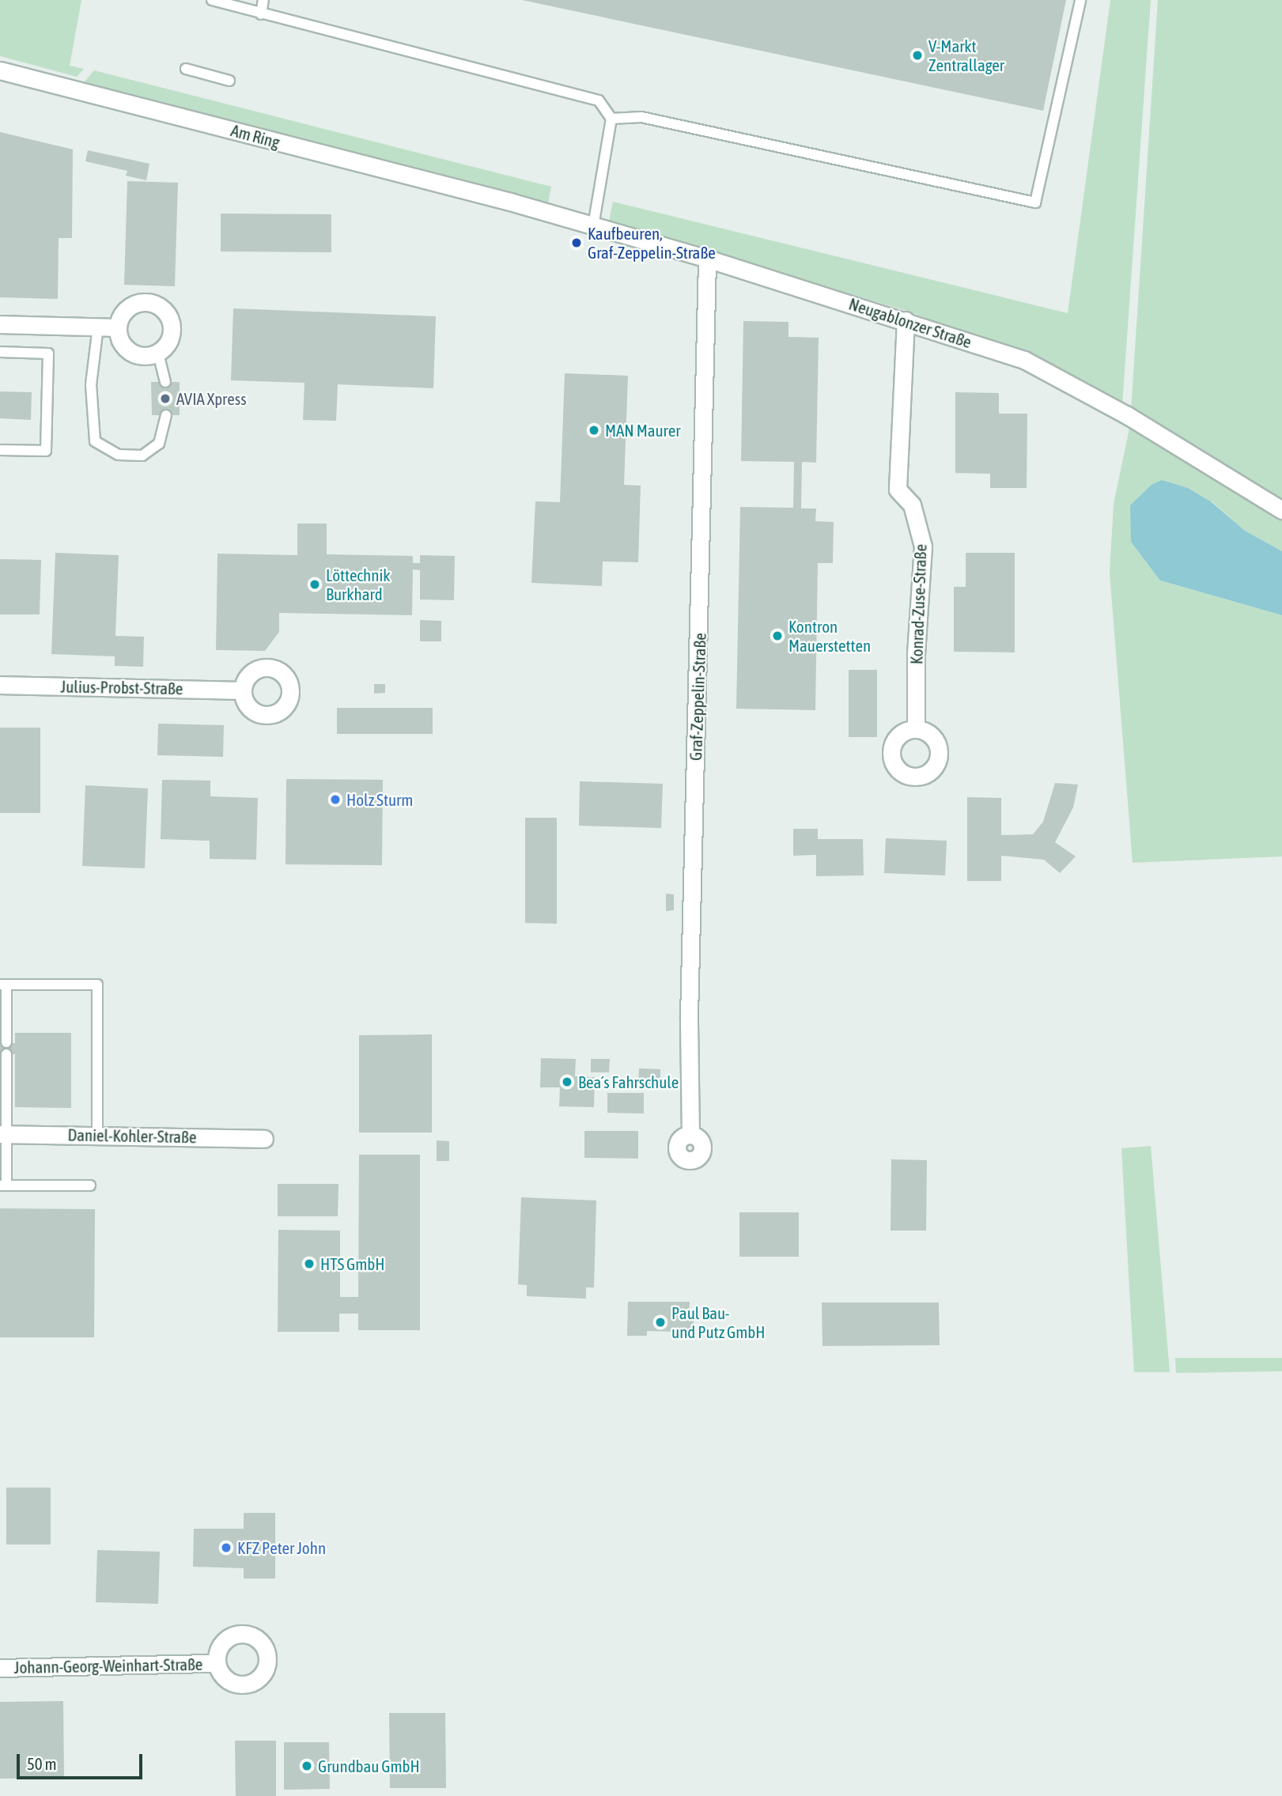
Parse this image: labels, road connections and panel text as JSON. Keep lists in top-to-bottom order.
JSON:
{
  "streets": {
    "street": [
      "Am Ring",
      "Neugablonzer Straße",
      "Konrad-Zuse-Straße",
      "Julius-Probst-Straße",
      "Graf-Zeppelin-Straße",
      "Daniel-Kohler-Straße",
      "Johann-Georg-Weinhart-Straße"
    ]
  },
  "crossings": [
    ["Am Ring", "Neugablonzer Straße"],
    ["Neugablonzer Straße", "Konrad-Zuse-Straße"],
    ["Neugablonzer Straße", "Graf-Zeppelin-Straße"]
  ],
  "places": [
    "V-Markt Zentrallager",
    "Kaufbeuren, Graf-Zeppelin-Straße",
    "AVIA Xpress",
    "MAN Maurer",
    "Löttechnik Burkhard",
    "Kontron Mauerstetten",
    "Holz Sturm",
    "Bea´s Fahrschule",
    "HTS GmbH",
    "Paul Bau- und Putz GmbH",
    "KFZ Peter John",
    "Grundbau GmbH"
  ],
  "scale_bar": "50 m"
}
